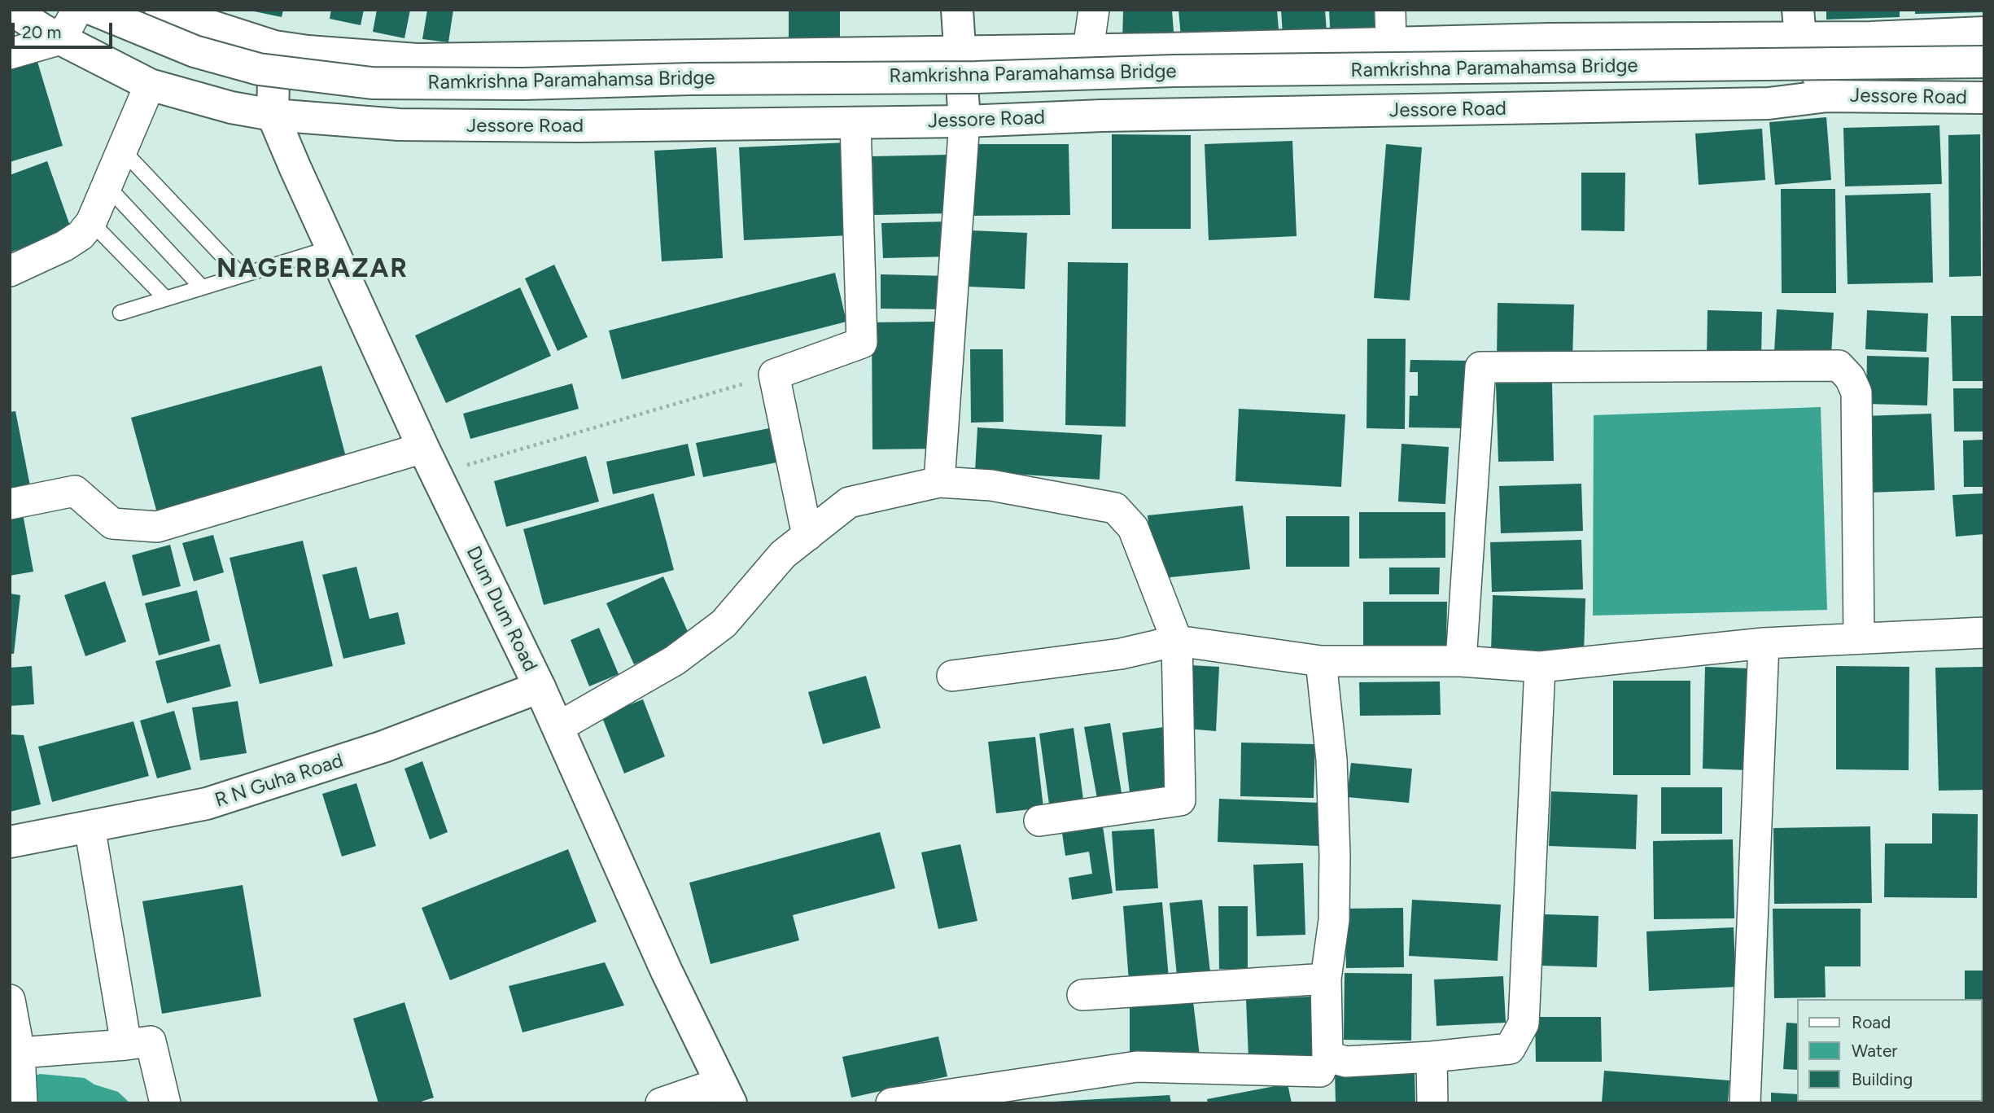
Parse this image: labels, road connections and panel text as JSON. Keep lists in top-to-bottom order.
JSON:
{
  "streets": {
    "main road": [
      "Ramkrishna Paramahamsa Bridge",
      "Jessore Road",
      "Dum Dum Road",
      "R N Guha Road"
    ]
  },
  "crossings": [
    ["Jessore Road", "Dum Dum Road"],
    ["Dum Dum Road", "R N Guha Road"]
  ],
  "districts": ["NAGERBAZAR"],
  "legend": ["Road", "Water", "Building"],
  "scale_bar": "20 m"
}
